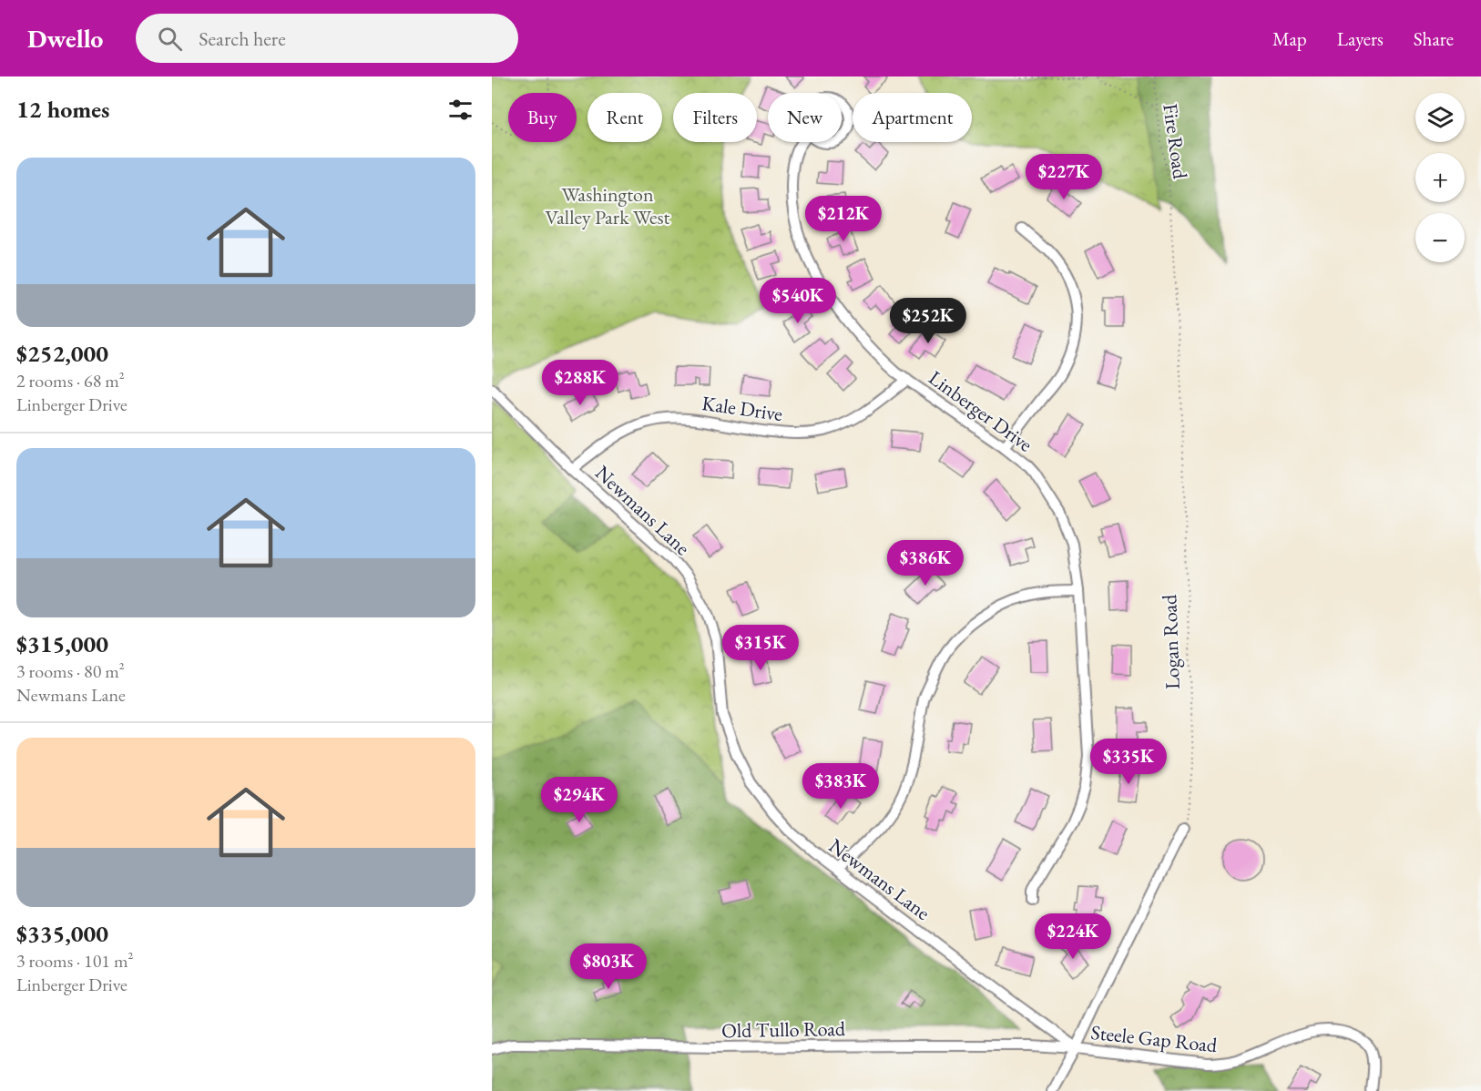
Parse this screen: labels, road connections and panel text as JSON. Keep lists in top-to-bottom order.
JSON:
{
  "streets": {
    "street": [
      "Kale Drive",
      "Linberger Drive",
      "Newmans Lane",
      "Old Tullo Road",
      "Steele Gap Road"
    ],
    "path": ["Fire Road", "Logan Road"]
  },
  "crossings": [
    ["Fire Road", "Logan Road"],
    ["Kale Drive", "Linberger Drive"],
    ["Kale Drive", "Newmans Lane"],
    ["Newmans Lane", "Old Tullo Road"],
    ["Newmans Lane", "Steele Gap Road"],
    ["Old Tullo Road", "Steele Gap Road"]
  ],
  "parks": ["Washington Valley Park West"],
  "page": {
    "header": "Dwello",
    "search": "Search here",
    "nav": ["Map", "Layers", "Share"],
    "heading": "12 homes",
    "map_buttons": ["+", "−"],
    "chip": [
      "Buy",
      "Rent",
      "Filters",
      "New",
      "Apartment"
    ],
    "list": [
      {
        "name": "$252,000",
        "note": "2 rooms · 68 m² · Linberger Drive"
      },
      {
        "name": "$315,000",
        "note": "3 rooms · 80 m² · Newmans Lane"
      },
      {
        "name": "$335,000",
        "note": "3 rooms · 101 m² · Linberger Drive"
      }
    ],
    "price": [
      "$227K",
      "$212K",
      "$540K",
      "$252K",
      "$288K",
      "$386K",
      "$315K",
      "$335K",
      "$383K",
      "$294K",
      "$224K",
      "$803K"
    ]
  }
}
